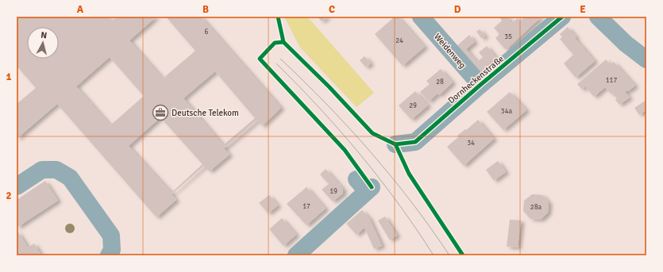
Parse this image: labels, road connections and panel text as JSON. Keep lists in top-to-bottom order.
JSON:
{
  "streets": {
    "street": ["Weidenweg", "Dornheckenstraße"]
  },
  "crossings": [
    ["Weidenweg", "Dornheckenstraße"]
  ],
  "places": {
    "office": ["Deutsche Telekom"]
  },
  "house_numbers": [
    "6",
    "35",
    "24",
    "117",
    "28",
    "29",
    "34a",
    "34",
    "19",
    "17",
    "28a"
  ],
  "north": "top",
  "grid": {
    "columns": [
      "A",
      "B",
      "C",
      "D",
      "E"
    ],
    "rows": ["1", "2"]
  }
}
